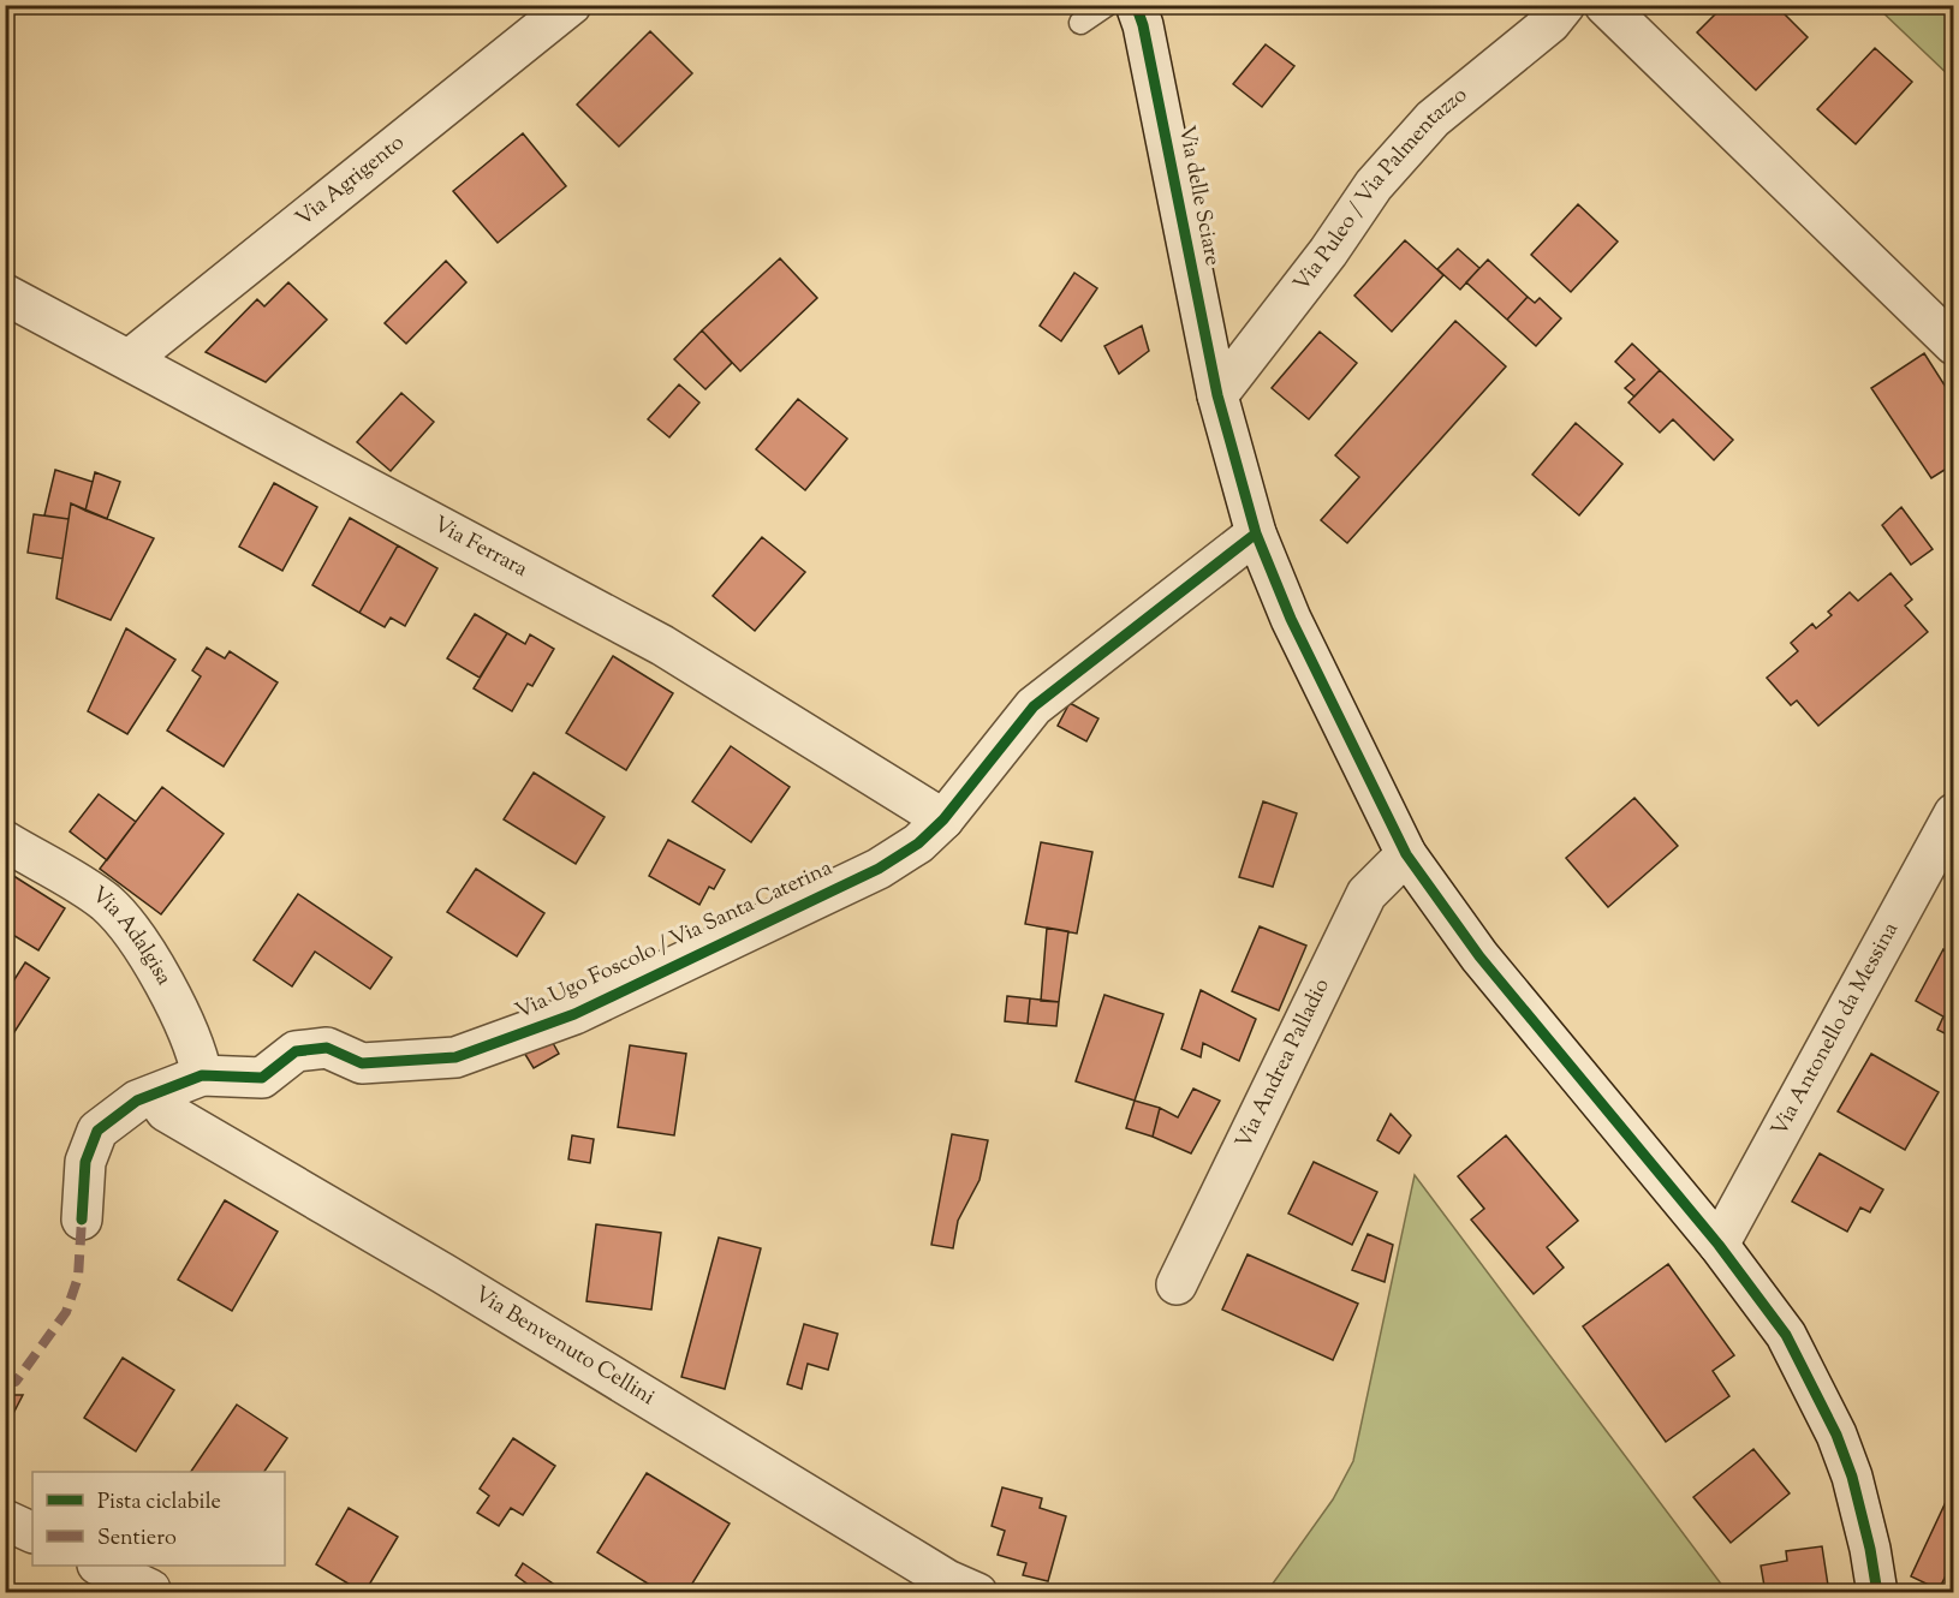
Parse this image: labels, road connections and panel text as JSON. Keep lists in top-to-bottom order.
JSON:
{
  "streets": {
    "street": [
      "Via Agrigento",
      "Via Puleo / Via Palmentazzo",
      "Via delle Sciare",
      "Via Ferrara",
      "Via Adalgisa",
      "Via Ugo Foscolo / Via Santa Caterina",
      "Via Antonello da Messina",
      "Via Andrea Palladio",
      "Via Benvenuto Cellini"
    ]
  },
  "crossings": [
    ["Via Agrigento", "Via Ferrara"],
    ["Via Puleo / Via Palmentazzo", "Via delle Sciare"],
    ["Via delle Sciare", "Via Ugo Foscolo / Via Santa Caterina"],
    ["Via delle Sciare", "Via Antonello da Messina"],
    ["Via delle Sciare", "Via Andrea Palladio"],
    ["Via Ferrara", "Via Ugo Foscolo / Via Santa Caterina"],
    ["Via Adalgisa", "Via Ugo Foscolo / Via Santa Caterina"],
    ["Via Ugo Foscolo / Via Santa Caterina", "Via Benvenuto Cellini"]
  ],
  "legend": ["Pista ciclabile", "Sentiero"]
}
